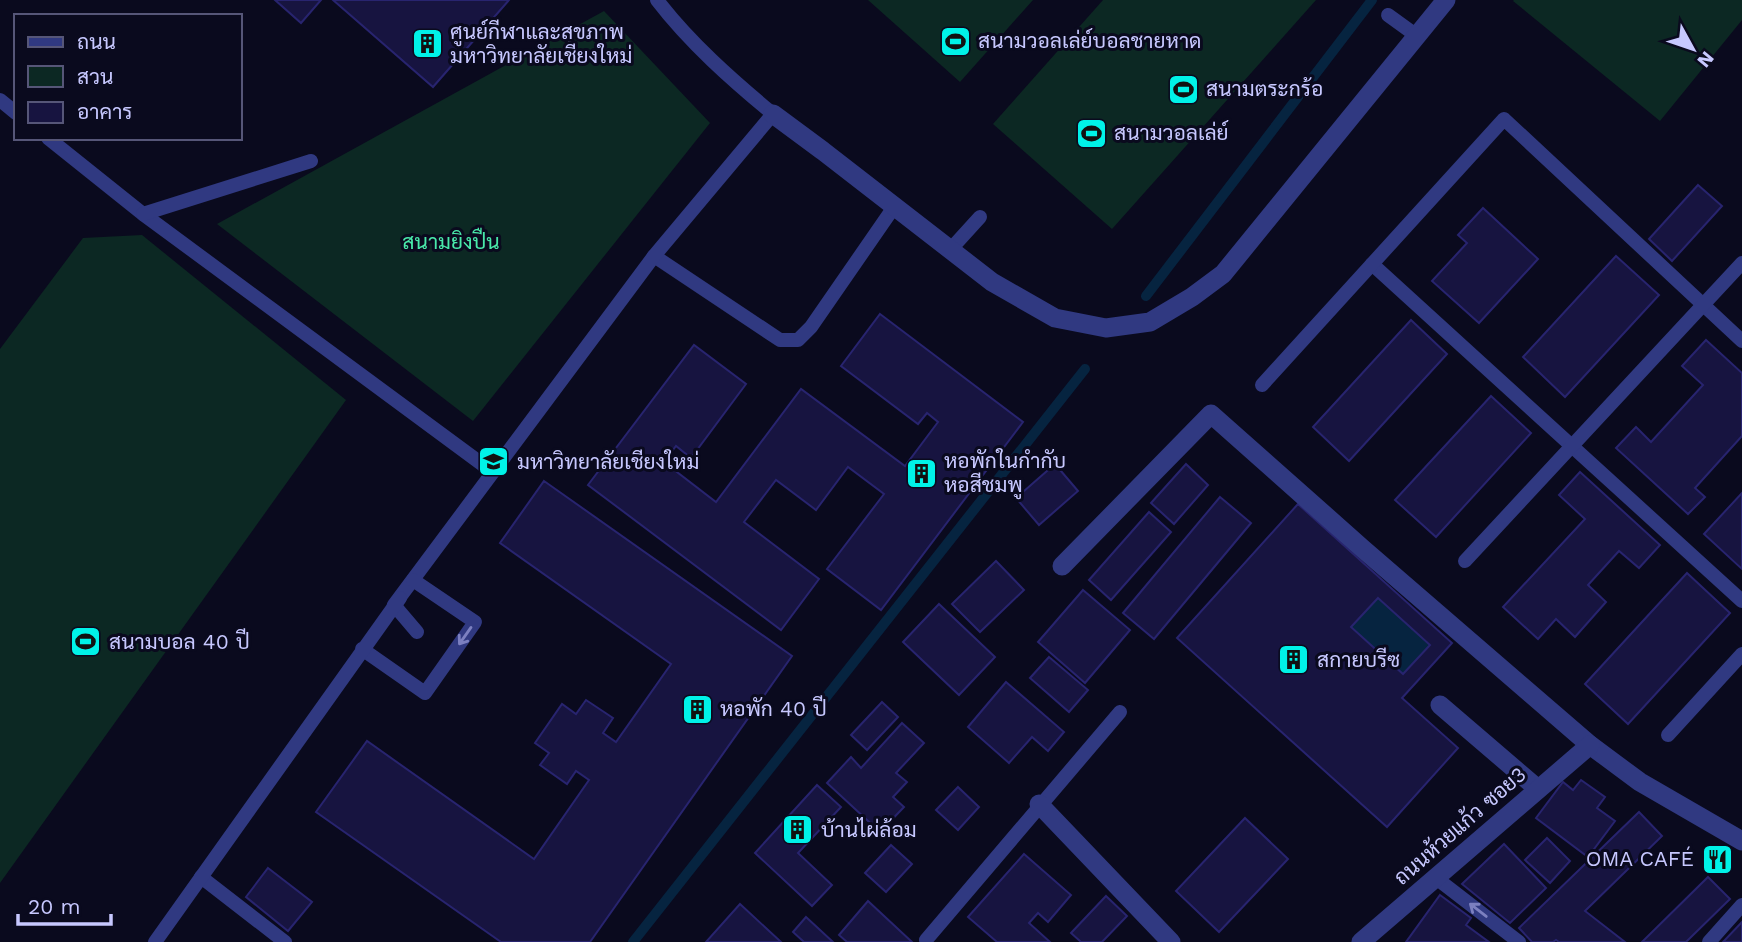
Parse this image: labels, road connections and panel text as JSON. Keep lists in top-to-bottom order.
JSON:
{
  "streets": {
    "street": ["ถนนห้วยแก้ว ซอย3"]
  },
  "parks": ["สนามยิงปืน"],
  "places": {
    "sports": [
      "สนามวอลเล่ย์บอลชายหาด",
      "สนามตระกร้อ",
      "สนามวอลเล่ย์",
      "สนามบอล 40 ปี"
    ],
    "building": [
      "ศูนย์กีฬาและสุขภาพ มหาวิทยาลัยเชียงใหม่",
      "หอพักในกำกับ หอสีชมพู",
      "สกายบรีซ",
      "หอพัก 40 ปี",
      "บ้านไผ่ล้อม"
    ],
    "school or university": ["มหาวิทยาลัยเชียงใหม่"],
    "restaurant": ["OMA CAFÉ"]
  },
  "legend": ["ถนน", "สวน", "อาคาร"],
  "scale_bar": "20 m",
  "north": "bottom right"
}
